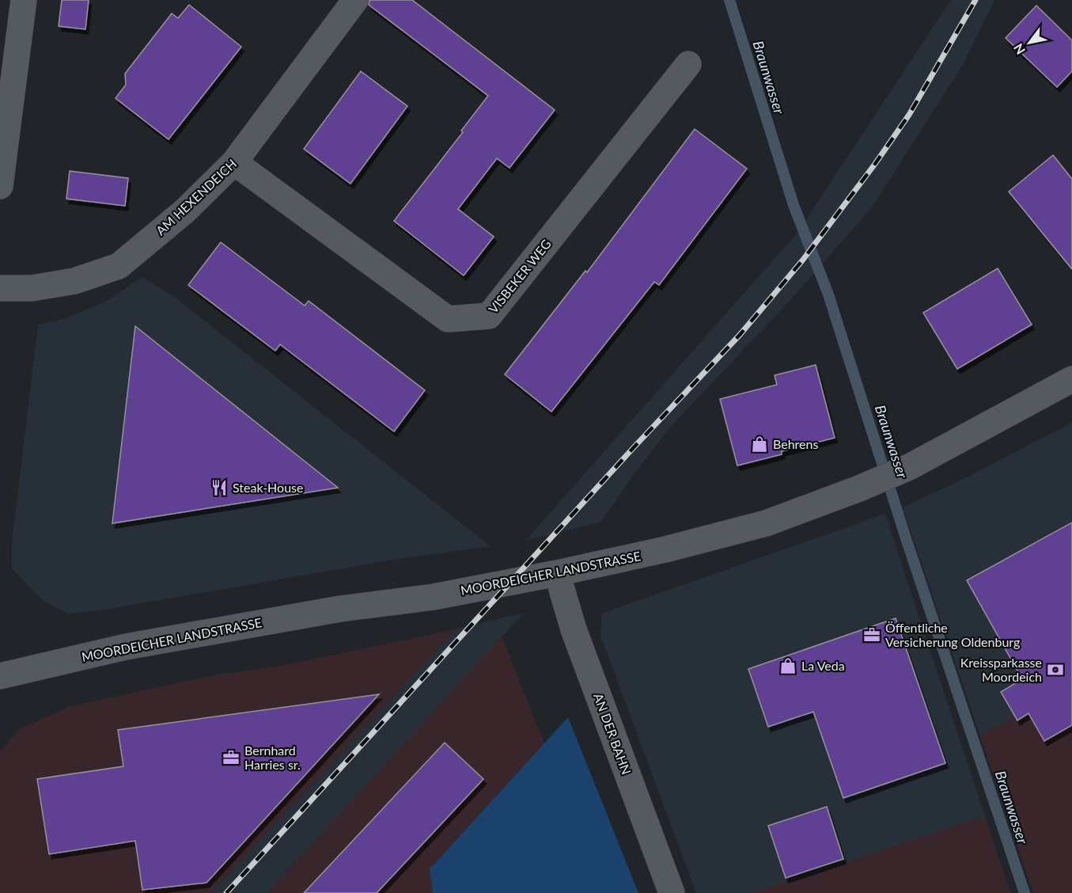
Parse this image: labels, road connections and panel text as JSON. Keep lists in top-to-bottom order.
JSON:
{
  "streets": {
    "street": [
      "AM HEXENDEICH",
      "VISBEKER WEG",
      "MOORDEICHER LANDSTRASSE",
      "AN DER BAHN"
    ]
  },
  "crossings": [
    ["AM HEXENDEICH", "VISBEKER WEG"],
    ["MOORDEICHER LANDSTRASSE", "AN DER BAHN"]
  ],
  "water": ["Braunwasser"],
  "places": {
    "shop": ["Behrens", "La Veda"],
    "restaurant": ["Steak-House"],
    "office": ["Öffentliche Versicherung Oldenburg", "Bernhard Harries sr."],
    "bank": ["Kreissparkasse Moordeich"]
  },
  "north": "bottom left"
}
